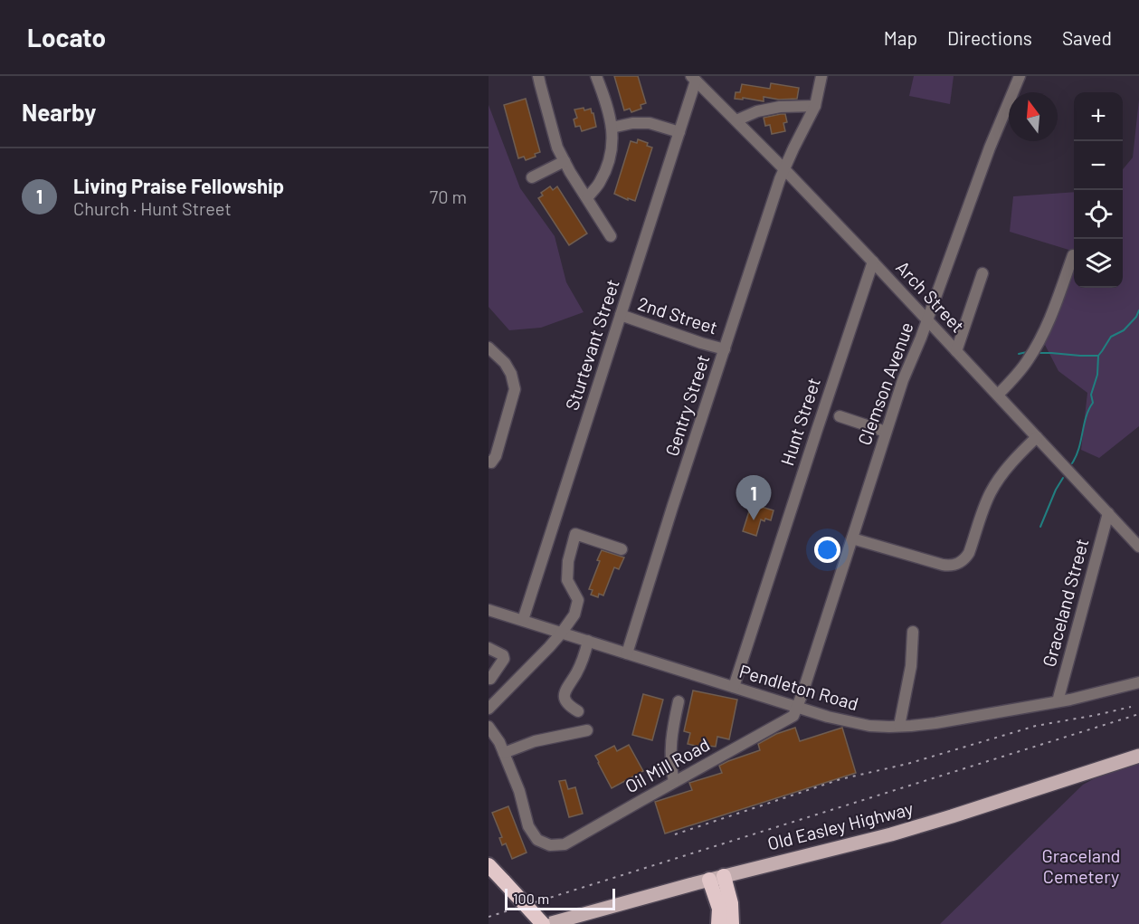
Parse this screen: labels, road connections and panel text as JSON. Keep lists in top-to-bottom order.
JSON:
{
  "streets": {
    "main road": ["Old Easley Highway"],
    "street": [
      "Arch Street",
      "2nd Street",
      "Sturtevant Street",
      "Clemson Avenue",
      "Gentry Street",
      "Hunt Street",
      "Graceland Street",
      "Pendleton Road",
      "Oil Mill Road"
    ]
  },
  "crossings": [
    ["Arch Street", "Sturtevant Street"],
    ["Arch Street", "Clemson Avenue"],
    ["Arch Street", "Gentry Street"],
    ["Arch Street", "Hunt Street"],
    ["Arch Street", "Graceland Street"],
    ["2nd Street", "Sturtevant Street"],
    ["2nd Street", "Gentry Street"],
    ["Sturtevant Street", "Pendleton Road"],
    ["Clemson Avenue", "Pendleton Road"],
    ["Clemson Avenue", "Oil Mill Road"],
    ["Gentry Street", "Pendleton Road"],
    ["Hunt Street", "Pendleton Road"],
    ["Graceland Street", "Pendleton Road"],
    ["Pendleton Road", "Oil Mill Road"]
  ],
  "parks": ["Graceland Cemetery"],
  "scale_bar": "100 m",
  "north": "top",
  "page": {
    "header": "Locato",
    "nav": ["Map", "Directions", "Saved"],
    "heading": "Nearby",
    "map_buttons": ["+", "−"],
    "list": [
      {
        "mark": "1",
        "name": "Living Praise Fellowship",
        "note": "Church · Hunt Street",
        "value": "70 m"
      }
    ],
    "pins": "1",
    "scale": "100 m"
  }
}
